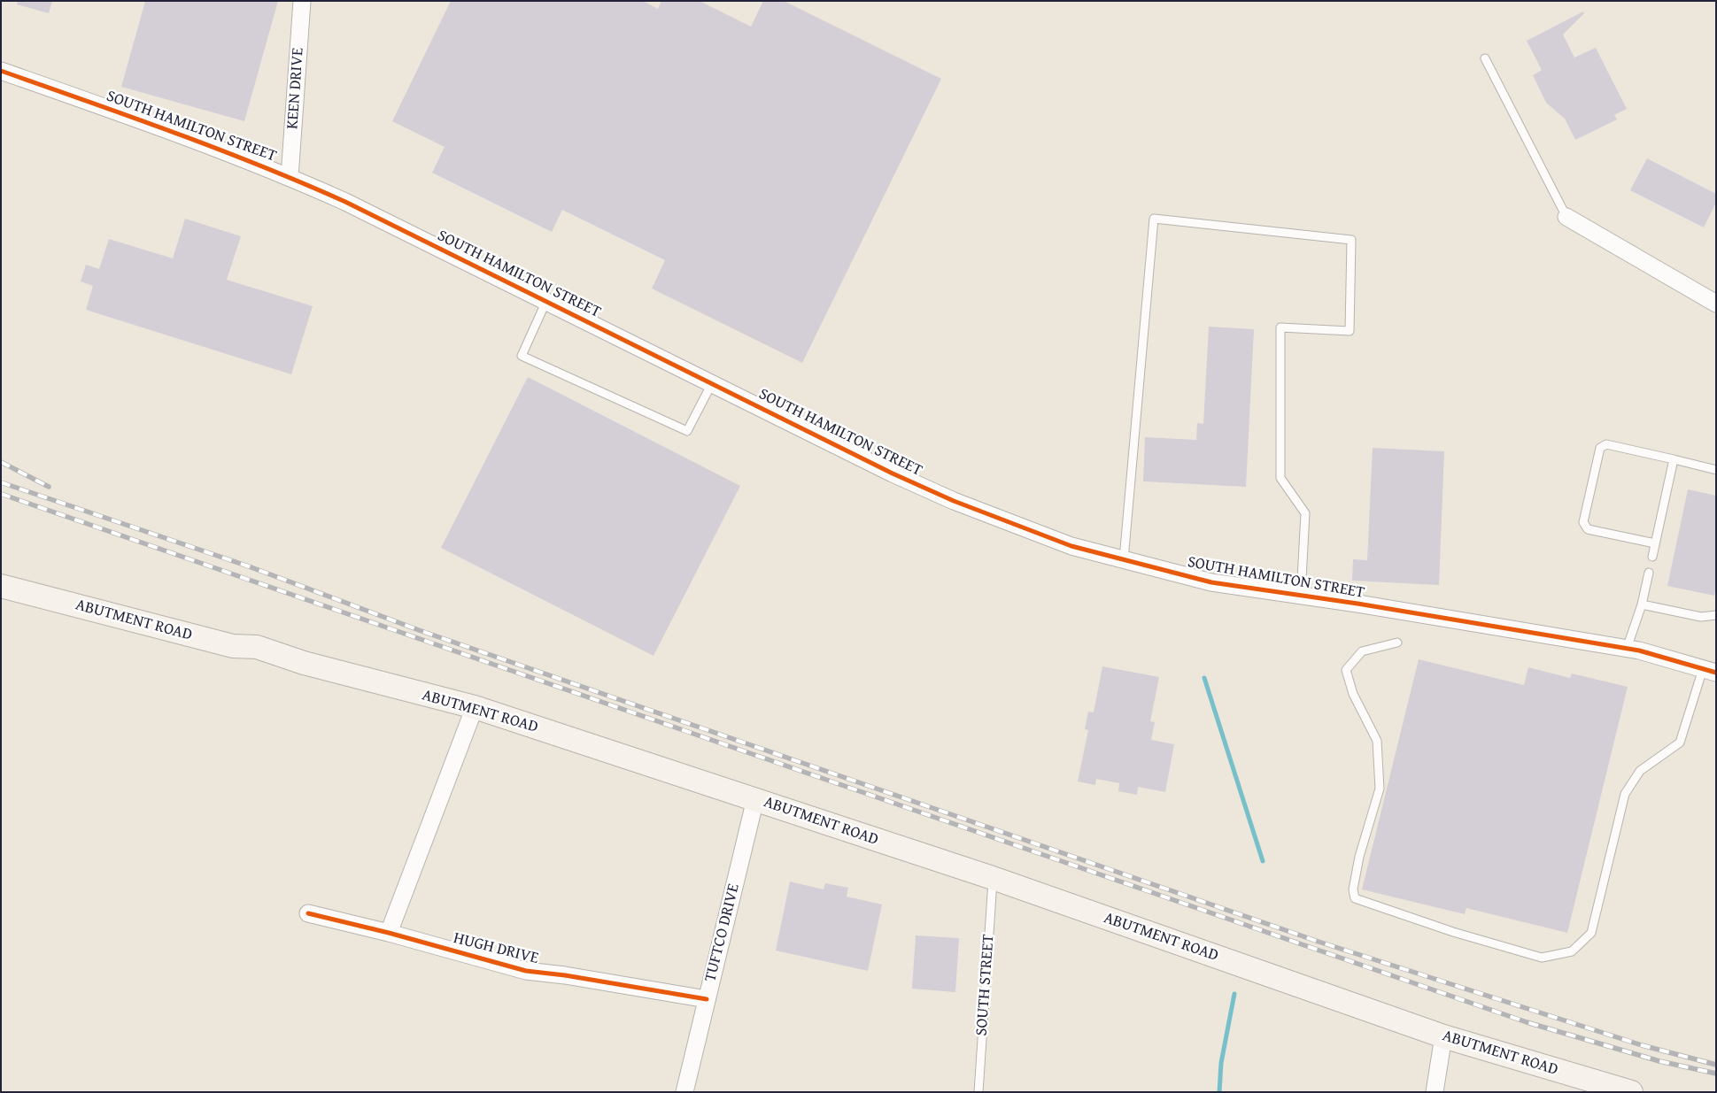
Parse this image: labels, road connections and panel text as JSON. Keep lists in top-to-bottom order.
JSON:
{
  "streets": {
    "main road": ["ABUTMENT ROAD"],
    "street": [
      "KEEN DRIVE",
      "SOUTH HAMILTON STREET",
      "TUFTCO DRIVE",
      "HUGH DRIVE"
    ],
    "lane": ["SOUTH STREET"]
  },
  "crossings": [
    ["KEEN DRIVE", "SOUTH HAMILTON STREET"],
    ["ABUTMENT ROAD", "TUFTCO DRIVE"],
    ["ABUTMENT ROAD", "SOUTH STREET"],
    ["TUFTCO DRIVE", "HUGH DRIVE"]
  ]
}
